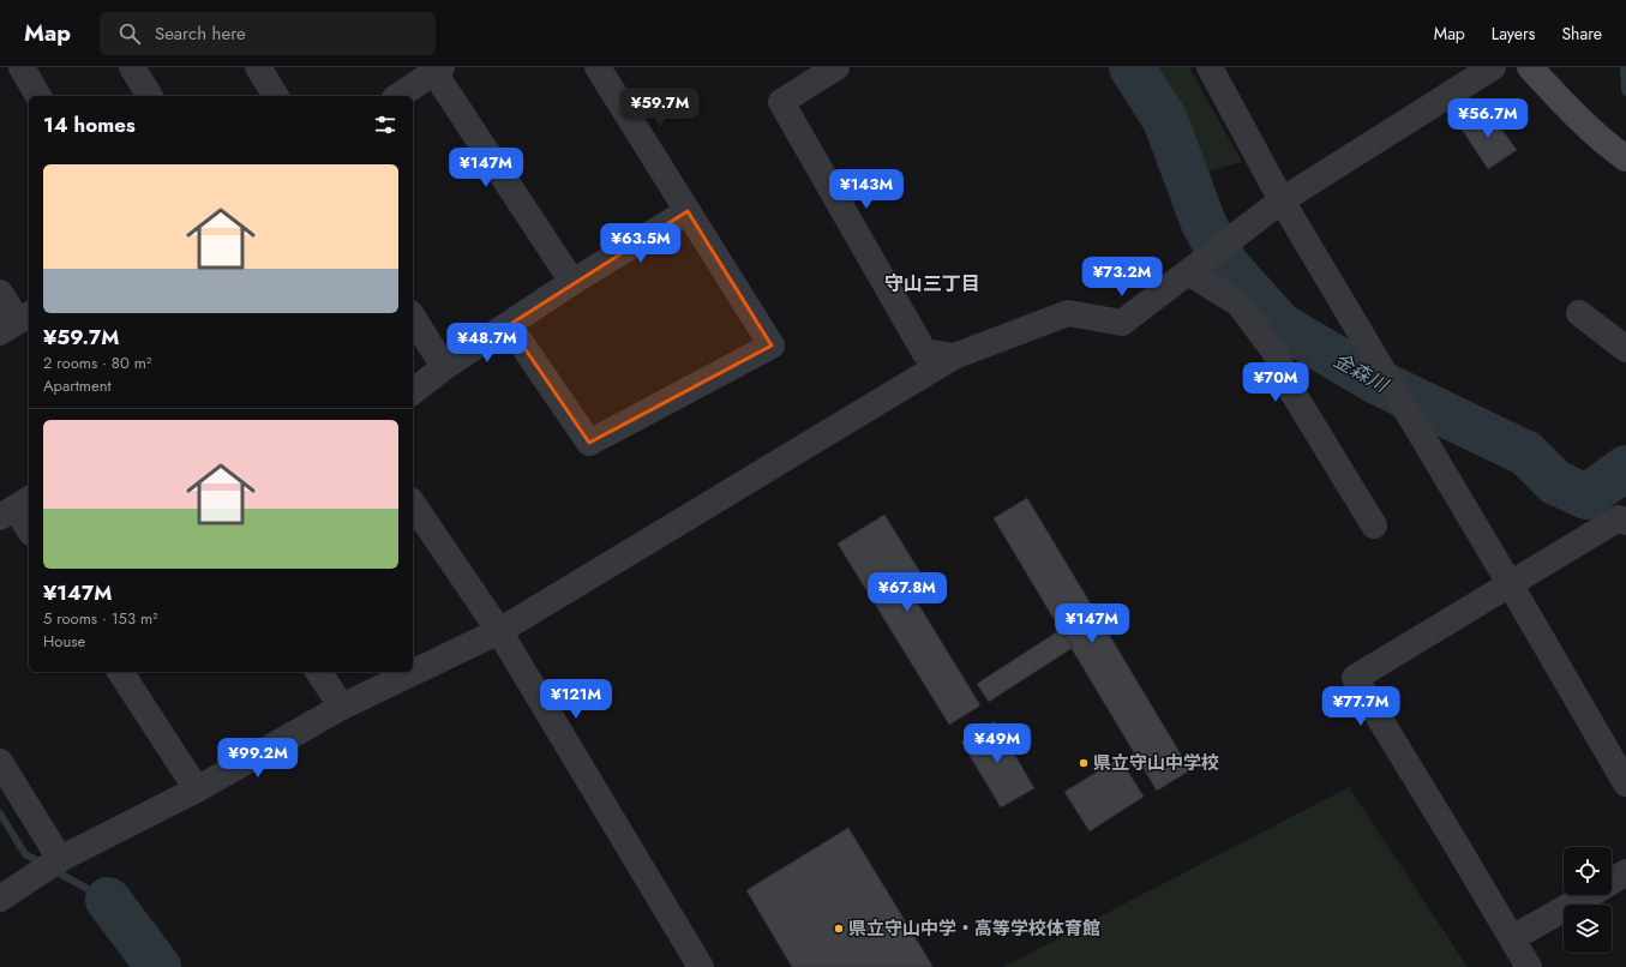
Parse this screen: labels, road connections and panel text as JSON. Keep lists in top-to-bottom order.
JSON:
{
  "districts": ["守山三丁目"],
  "water": ["金森川"],
  "places": ["県立守山中学校", "県立守山中学・高等学校体育館"],
  "page": {
    "header": "Map",
    "search": "Search here",
    "nav": ["Map", "Layers", "Share"],
    "price": [
      "¥59.7M",
      "¥56.7M",
      "¥147M",
      "¥143M",
      "¥63.5M",
      "¥73.2M",
      "¥48.7M",
      "¥70M",
      "¥67.8M",
      "¥147M",
      "¥121M",
      "¥77.7M",
      "¥49M",
      "¥99.2M"
    ],
    "heading": "14 homes",
    "list": [
      {
        "name": "¥59.7M",
        "note": "2 rooms · 80 m² · Apartment"
      },
      {
        "name": "¥147M",
        "note": "5 rooms · 153 m² · House"
      }
    ]
  }
}
